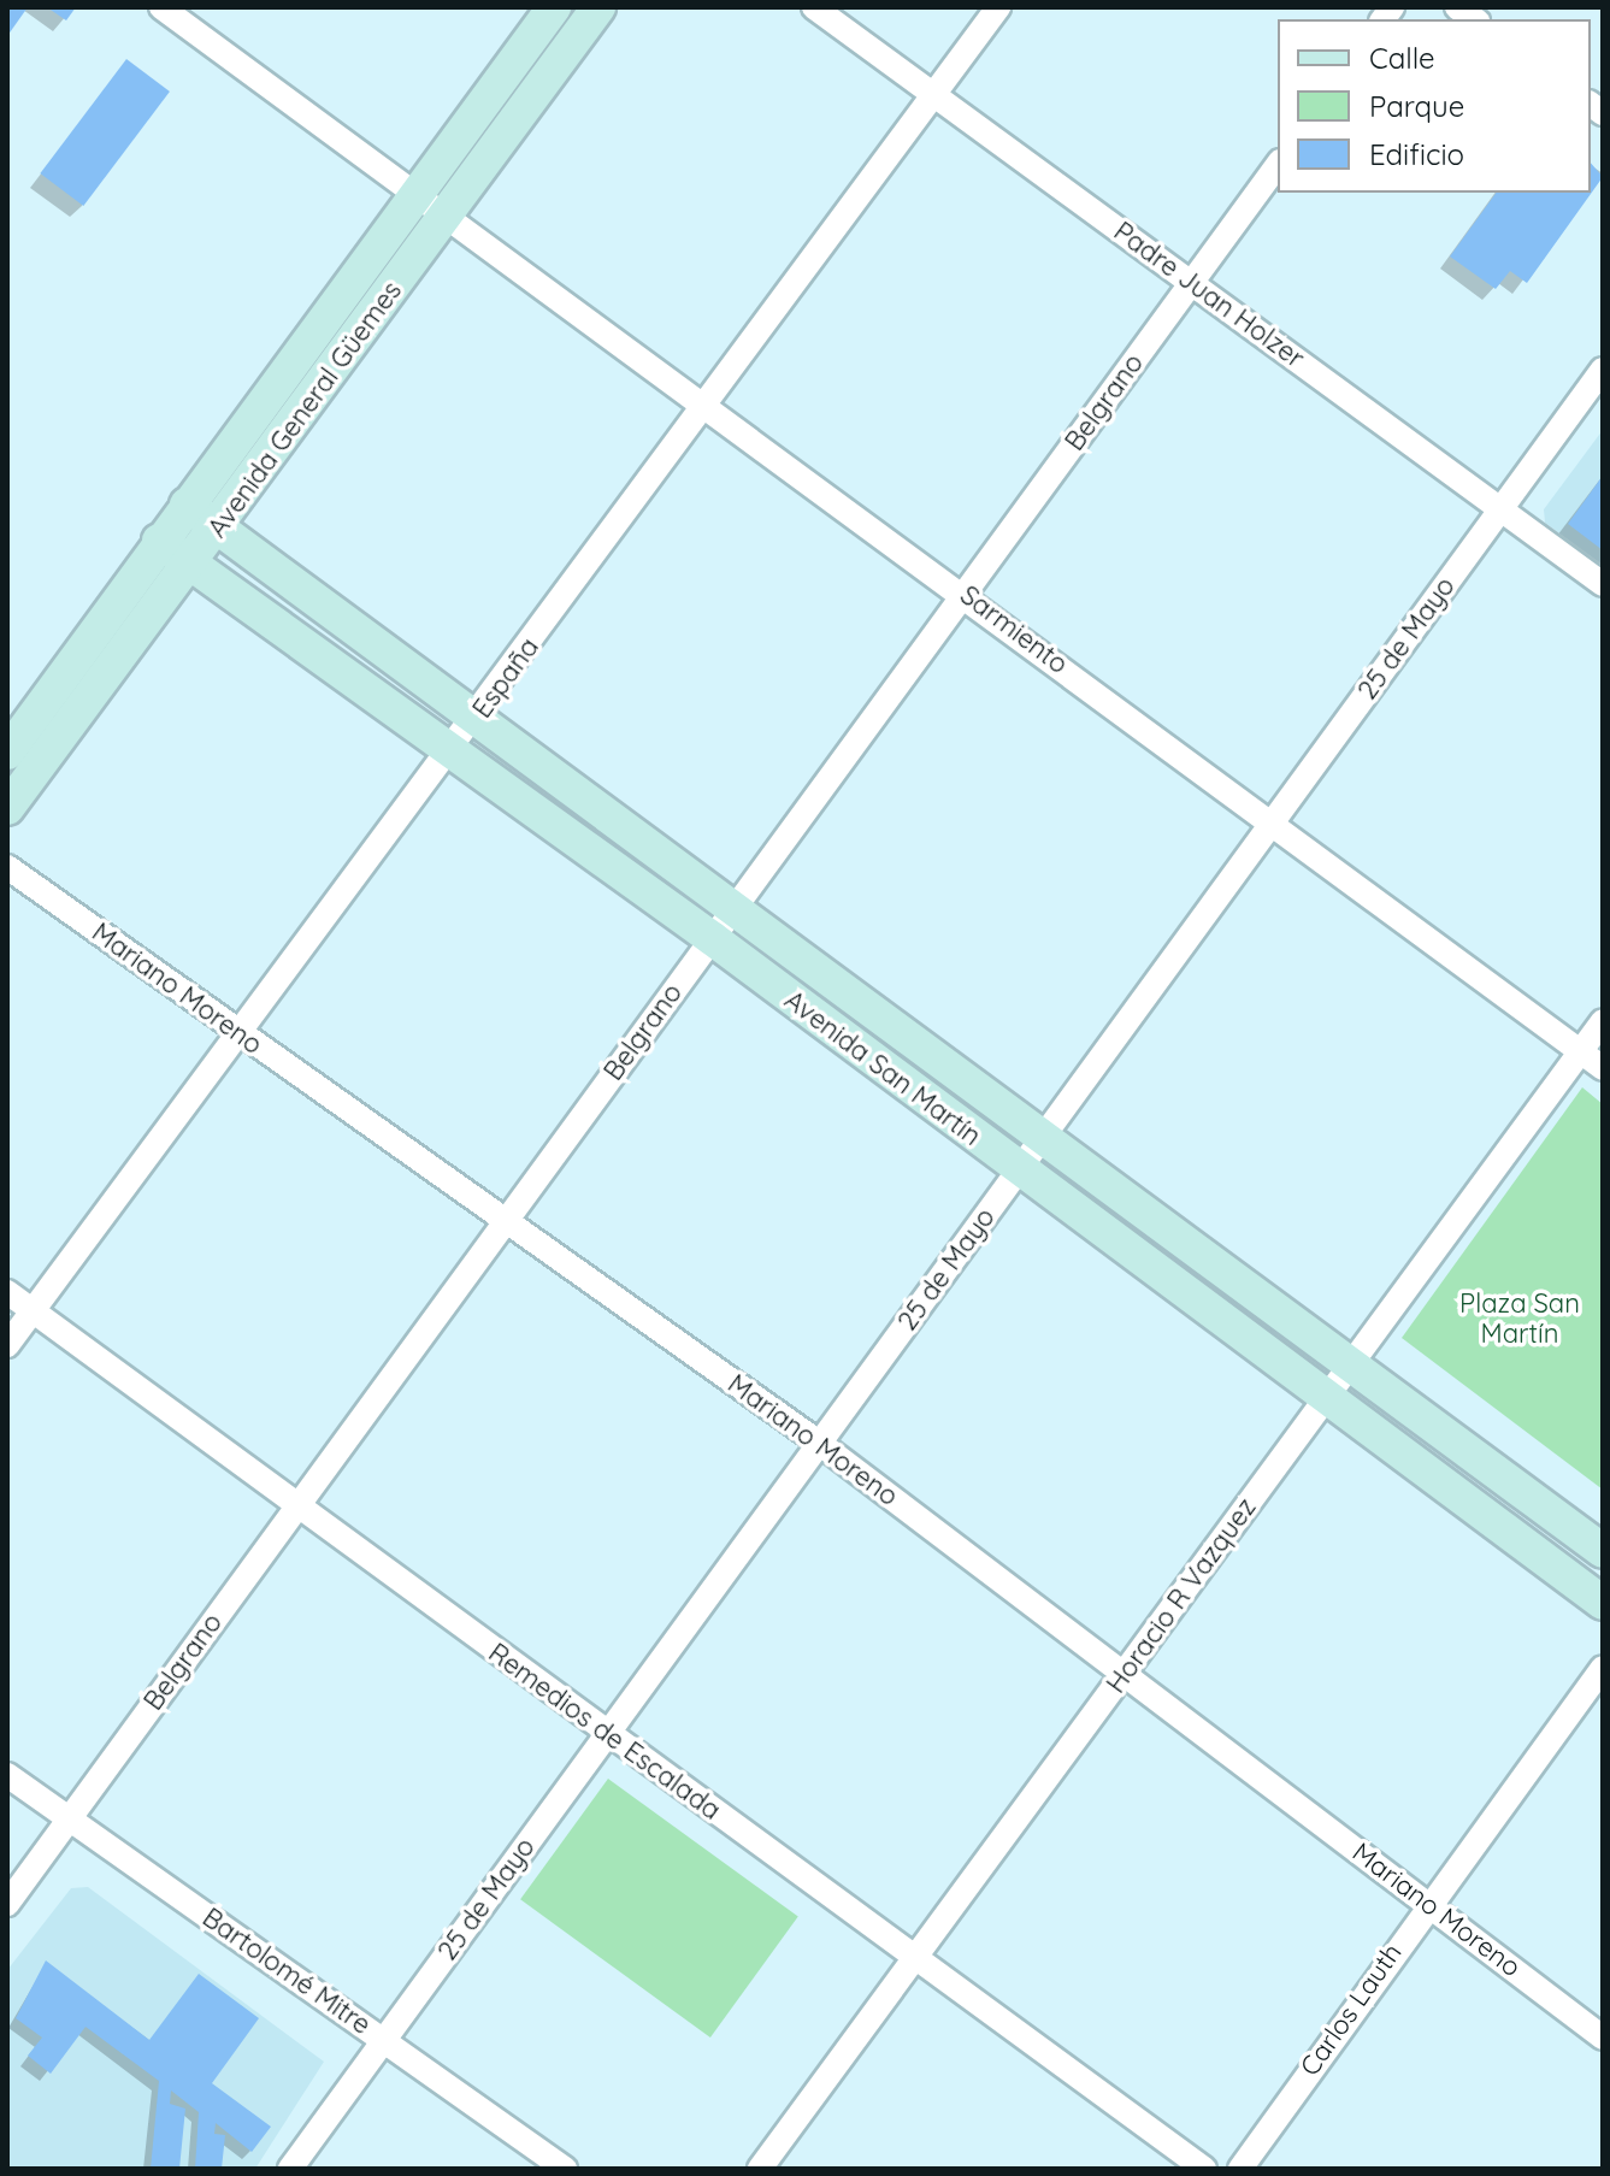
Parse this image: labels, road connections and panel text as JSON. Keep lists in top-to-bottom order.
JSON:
{
  "streets": {
    "main road": ["Avenida General Güemes", "Avenida San Martín"],
    "street": [
      "Padre Juan Holzer",
      "Belgrano",
      "Sarmiento",
      "25 de Mayo",
      "España",
      "Mariano Moreno",
      "Horacio R Vazquez",
      "Remedios de Escalada",
      "Bartolomé Mitre",
      "Carlos Lauth"
    ]
  },
  "crossings": [
    ["Padre Juan Holzer", "Belgrano"],
    ["Padre Juan Holzer", "25 de Mayo"],
    ["Padre Juan Holzer", "España"],
    ["Belgrano", "Sarmiento"],
    ["Belgrano", "Mariano Moreno"],
    ["Belgrano", "Avenida San Martín"],
    ["Belgrano", "Remedios de Escalada"],
    ["Belgrano", "Bartolomé Mitre"],
    ["Avenida General Güemes", "Sarmiento"],
    ["Avenida General Güemes", "Avenida San Martín"],
    ["Sarmiento", "25 de Mayo"],
    ["Sarmiento", "España"],
    ["Sarmiento", "Horacio R Vazquez"],
    ["25 de Mayo", "Mariano Moreno"],
    ["25 de Mayo", "Avenida San Martín"],
    ["25 de Mayo", "Remedios de Escalada"],
    ["25 de Mayo", "Bartolomé Mitre"],
    ["España", "Mariano Moreno"],
    ["España", "Avenida San Martín"],
    ["España", "Remedios de Escalada"],
    ["Mariano Moreno", "Horacio R Vazquez"],
    ["Mariano Moreno", "Carlos Lauth"],
    ["Avenida San Martín", "Horacio R Vazquez"],
    ["Horacio R Vazquez", "Remedios de Escalada"]
  ],
  "parks": ["Plaza San Martín"],
  "legend": ["Calle", "Parque", "Edificio"]
}
